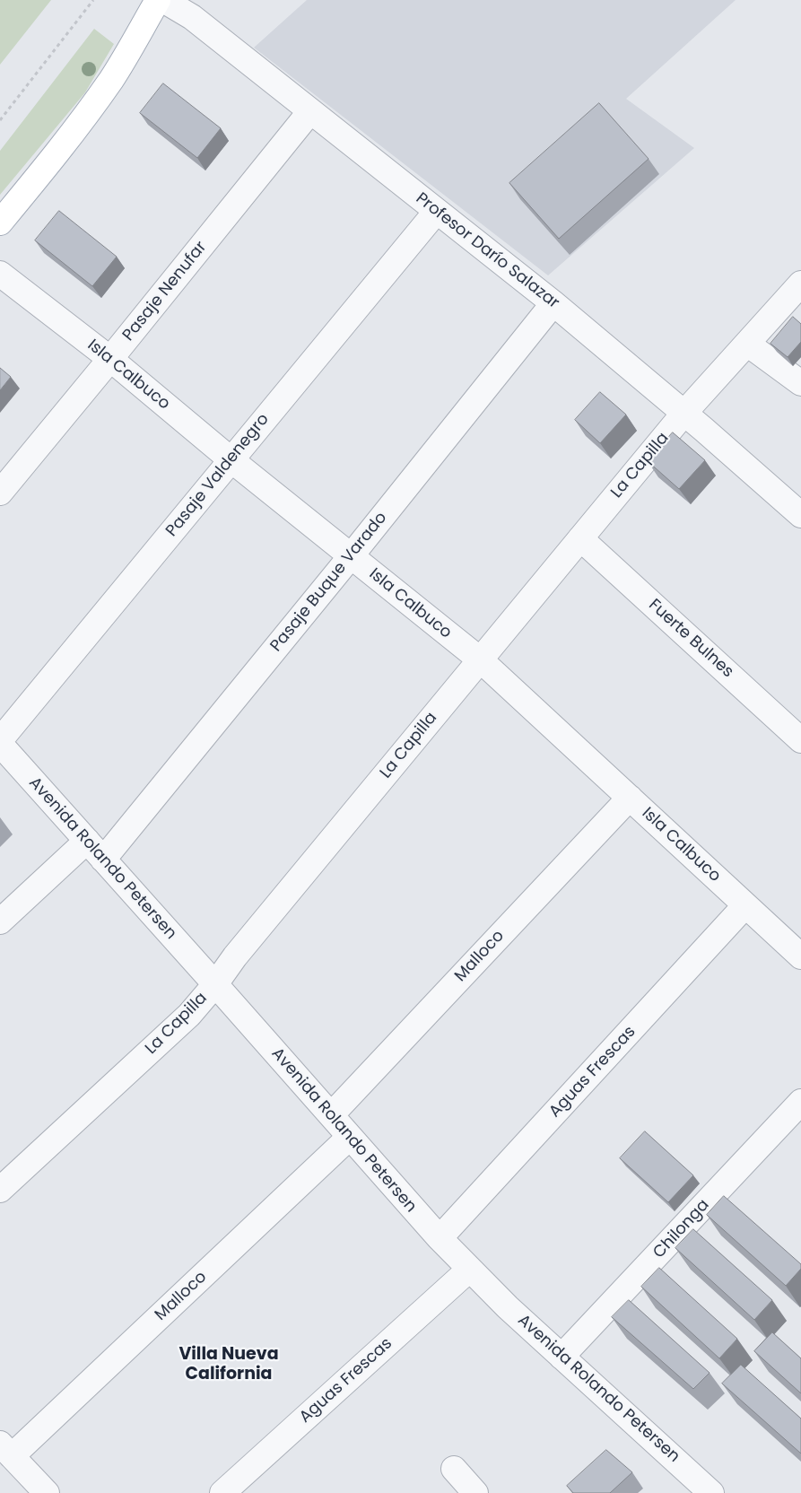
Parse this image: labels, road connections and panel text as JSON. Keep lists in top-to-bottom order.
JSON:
{
  "streets": {
    "street": [
      "Profesor Darío Salazar",
      "Pasaje Nenufar",
      "Isla Calbuco",
      "La Capilla",
      "Pasaje Valdenegro",
      "Pasaje Buque Varado",
      "Fuerte Bulnes",
      "Avenida Rolando Petersen",
      "Malloco",
      "Aguas Frescas",
      "Chilonga"
    ]
  },
  "crossings": [
    ["Profesor Darío Salazar", "Pasaje Nenufar"],
    ["Profesor Darío Salazar", "La Capilla"],
    ["Profesor Darío Salazar", "Pasaje Valdenegro"],
    ["Profesor Darío Salazar", "Pasaje Buque Varado"],
    ["Pasaje Nenufar", "Isla Calbuco"],
    ["Isla Calbuco", "La Capilla"],
    ["Isla Calbuco", "Pasaje Valdenegro"],
    ["Isla Calbuco", "Pasaje Buque Varado"],
    ["Isla Calbuco", "Malloco"],
    ["Isla Calbuco", "Aguas Frescas"],
    ["La Capilla", "Fuerte Bulnes"],
    ["La Capilla", "Avenida Rolando Petersen"],
    ["Pasaje Valdenegro", "Avenida Rolando Petersen"],
    ["Pasaje Buque Varado", "Avenida Rolando Petersen"],
    ["Avenida Rolando Petersen", "Malloco"],
    ["Avenida Rolando Petersen", "Aguas Frescas"],
    ["Avenida Rolando Petersen", "Chilonga"]
  ],
  "districts": ["Villa Nueva California"]
}
